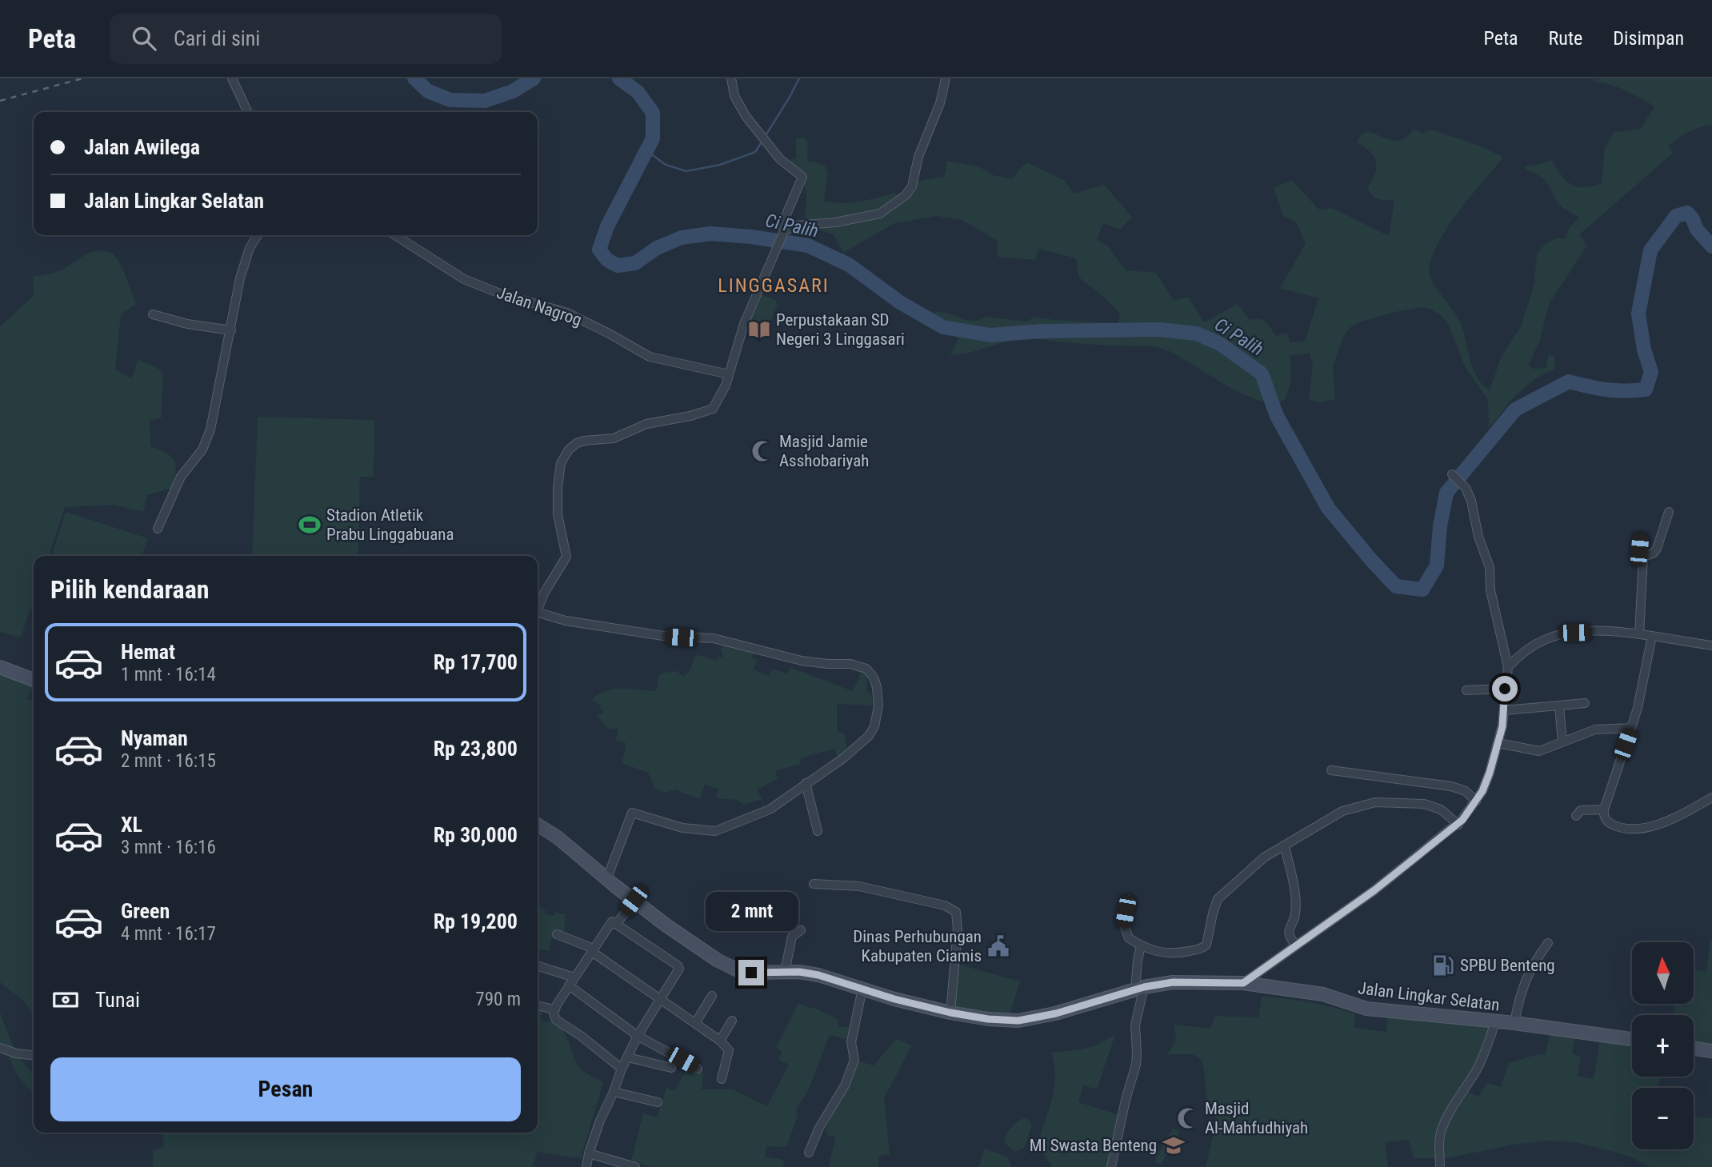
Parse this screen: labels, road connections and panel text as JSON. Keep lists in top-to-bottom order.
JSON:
{
  "streets": {
    "street": ["Jalan Nagrog", "Jalan Lingkar Selatan"]
  },
  "districts": ["LINGGASARI"],
  "water": ["Ci Palih"],
  "places": {
    "library": ["Perpustakaan SD Negeri 3 Linggasari"],
    "mosque": ["Masjid Jamie Asshobariyah", "Masjid Al-Mahfudhiyah"],
    "sports": ["Stadion Atletik Prabu Linggabuana"],
    "public building": ["Dinas Perhubungan Kabupaten Ciamis"],
    "fuel station": ["SPBU Benteng"],
    "school or university": ["MI Swasta Benteng"]
  },
  "north": "top",
  "page": {
    "header": "Peta",
    "search": "Cari di sini",
    "nav": ["Peta", "Rute", "Disimpan"],
    "banner": ["Jalan Awilega", "Jalan Lingkar Selatan"],
    "heading": "Pilih kendaraan",
    "list": [
      {
        "name": "Hemat",
        "note": "1 mnt · 16:14",
        "value": "Rp 17,700"
      },
      {
        "name": "Nyaman",
        "note": "2 mnt · 16:15",
        "value": "Rp 23,800"
      },
      {
        "name": "XL",
        "note": "3 mnt · 16:16",
        "value": "Rp 30,000"
      },
      {
        "name": "Green",
        "note": "4 mnt · 16:17",
        "value": "Rp 19,200"
      }
    ],
    "bubble": "2 mnt",
    "map_buttons": ["+", "−"],
    "pay": ["Tunai", "790 m"],
    "buttons": "Pesan"
  }
}
